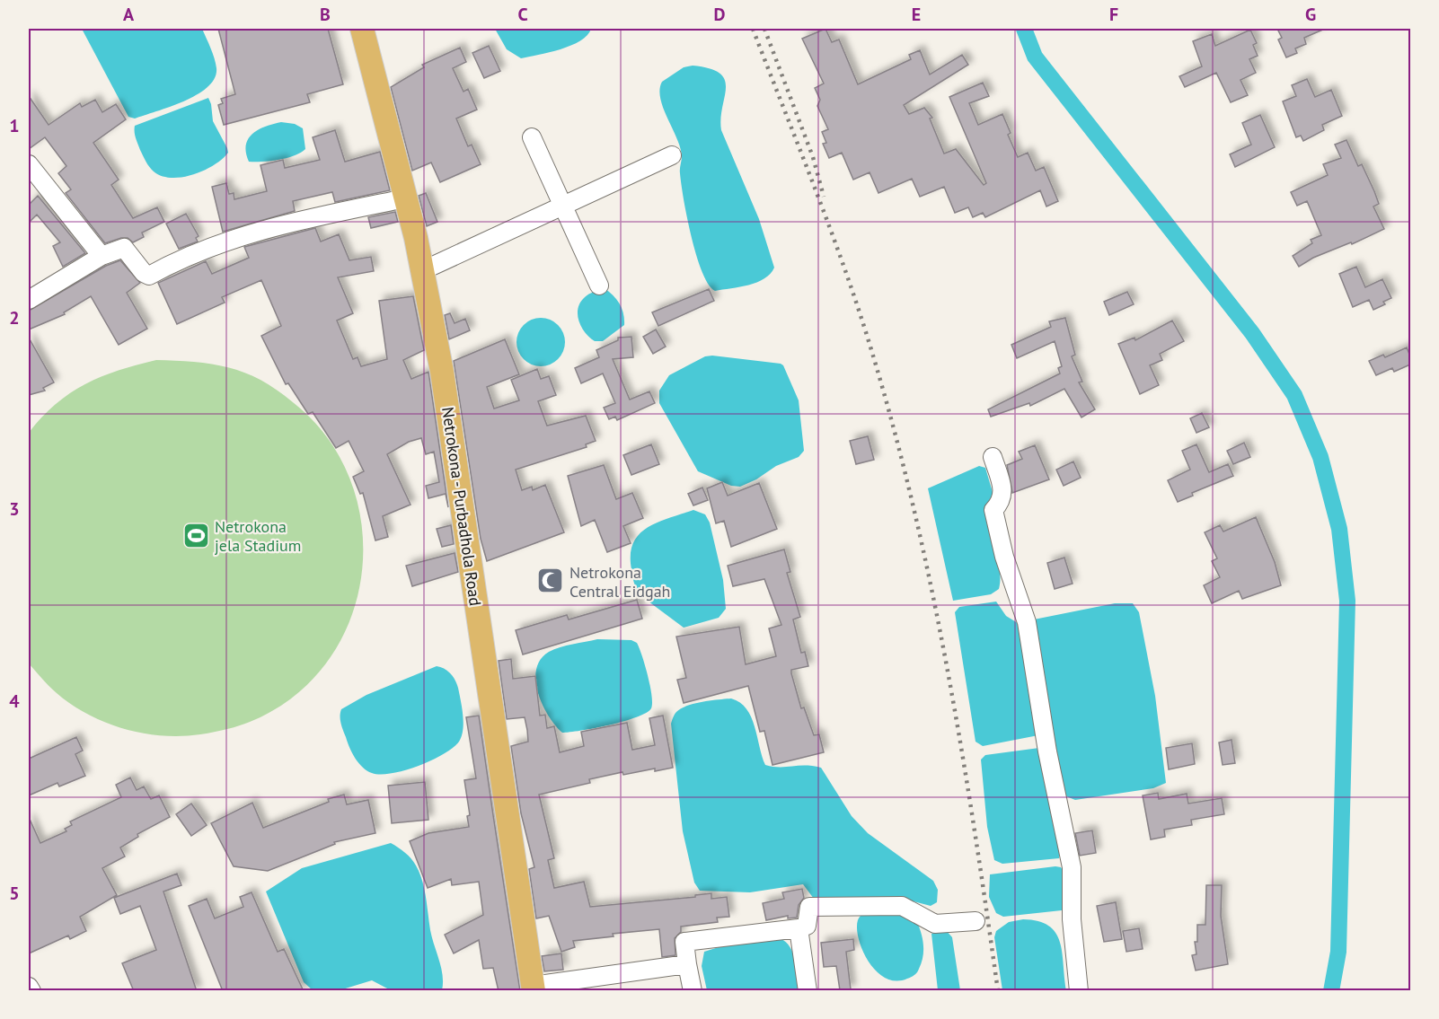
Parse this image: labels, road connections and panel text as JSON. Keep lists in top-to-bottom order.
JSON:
{
  "streets": {
    "main road": ["Netrokona - Purbadhola Road"]
  },
  "places": {
    "sports": ["Netrokona jela Stadium"],
    "mosque": ["Netrokona Central Eidgah"]
  },
  "grid": {
    "columns": [
      "A",
      "B",
      "C",
      "D",
      "E",
      "F",
      "G"
    ],
    "rows": [
      "1",
      "2",
      "3",
      "4",
      "5"
    ]
  }
}
